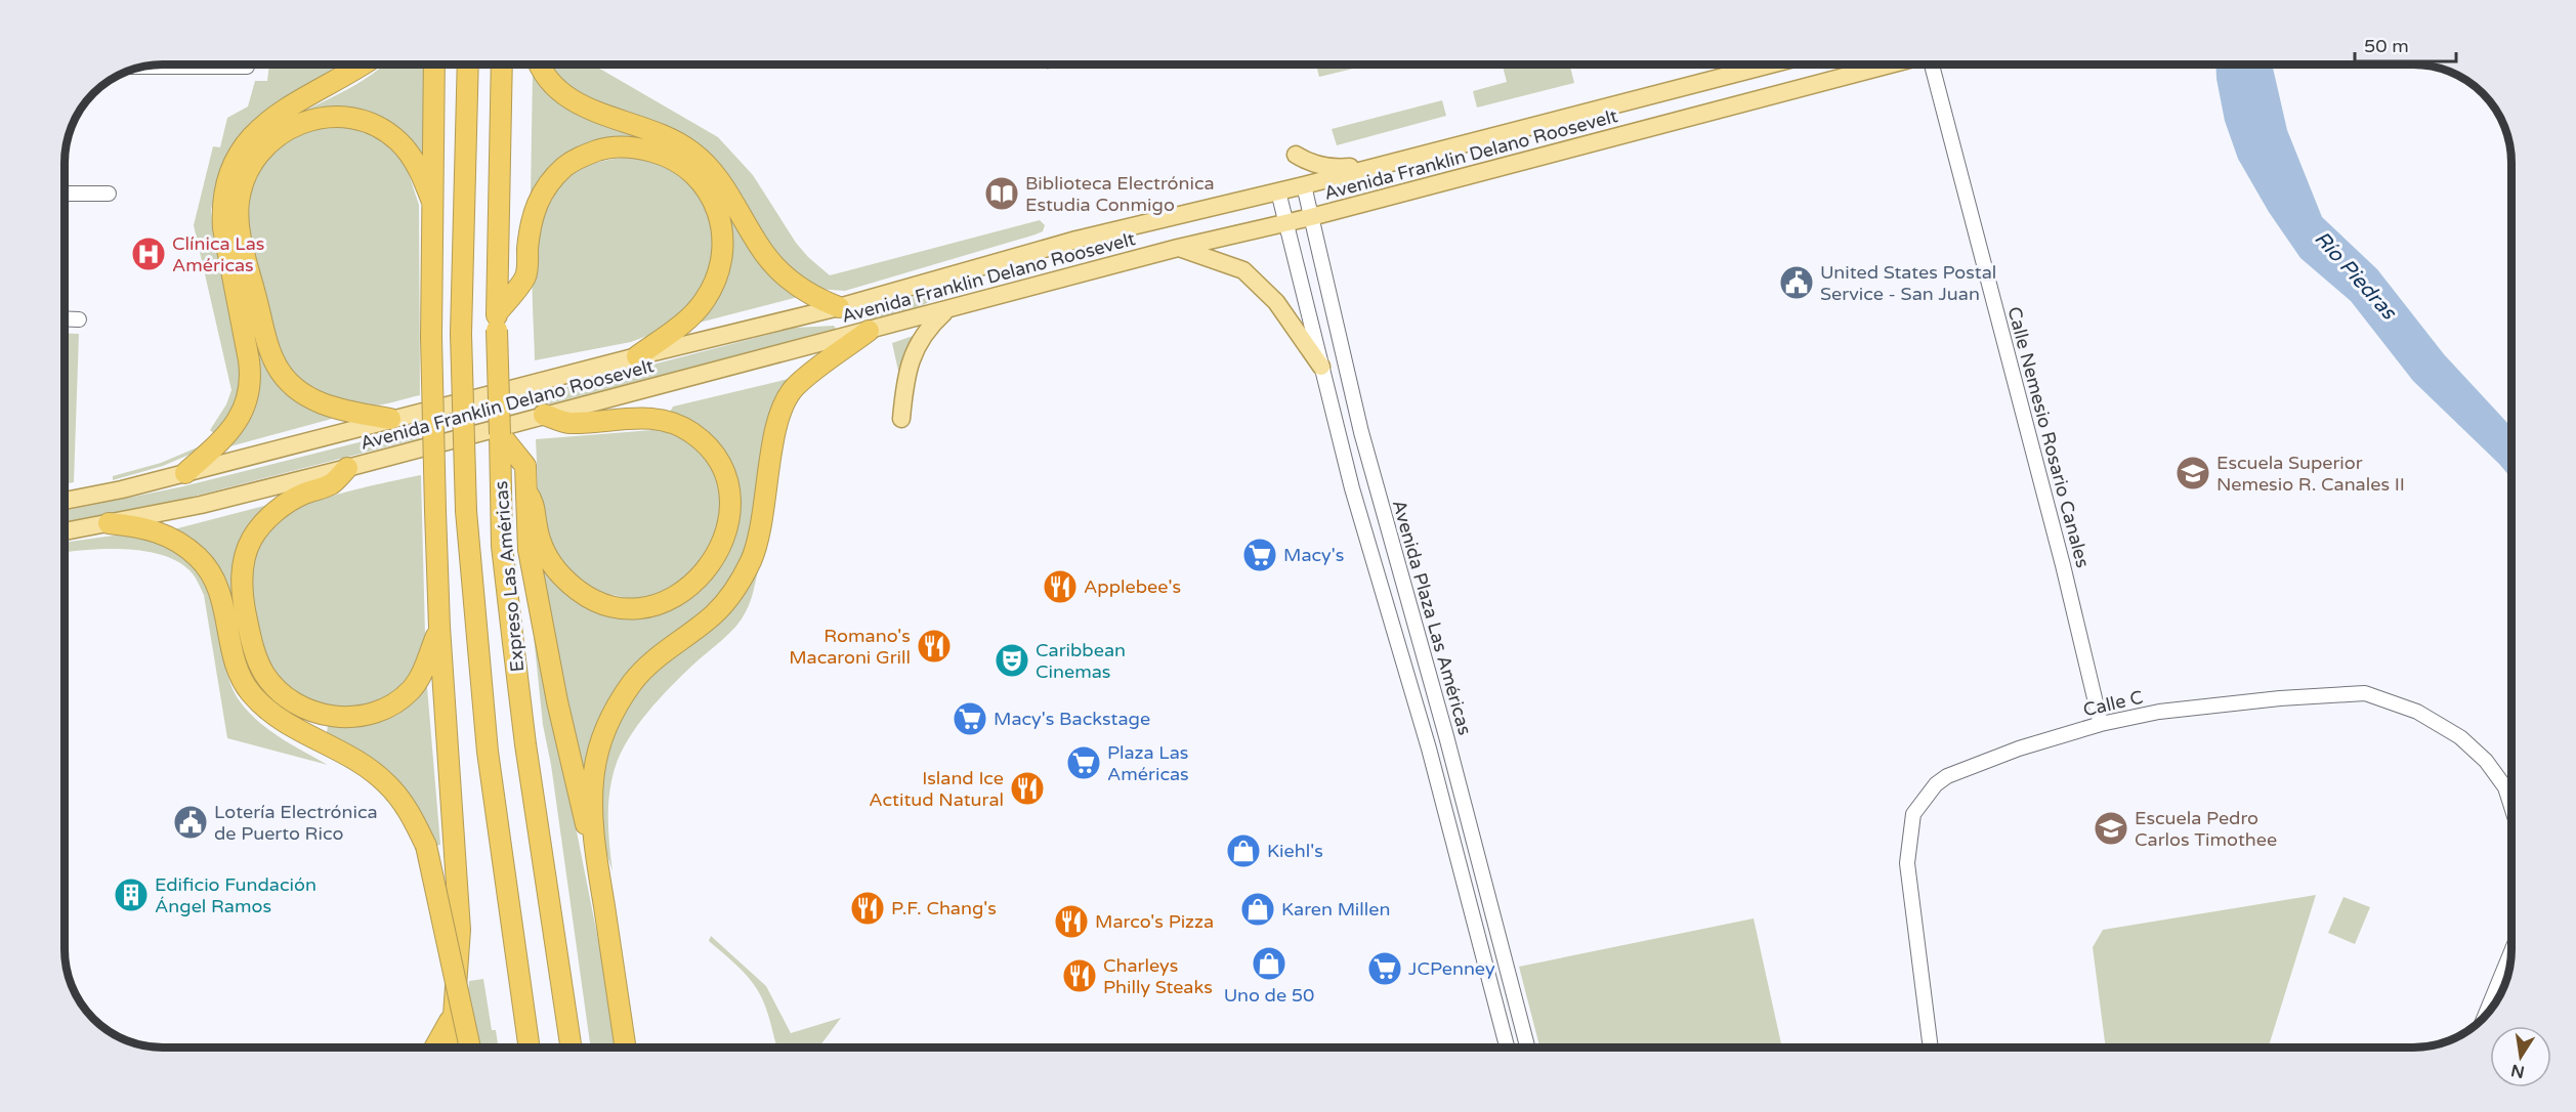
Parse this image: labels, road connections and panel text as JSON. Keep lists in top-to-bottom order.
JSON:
{
  "streets": {
    "highway": ["Expreso Las Américas"],
    "main road": ["Avenida Franklin Delano Roosevelt"],
    "street": ["Calle Nemesio Rosario Canales", "Avenida Plaza Las Américas", "Calle C"]
  },
  "crossings": [
    ["Avenida Franklin Delano Roosevelt", "Avenida Plaza Las Américas"],
    ["Calle Nemesio Rosario Canales", "Calle C"]
  ],
  "water": ["Río Piedras"],
  "places": {
    "library": ["Biblioteca Electrónica Estudia Conmigo"],
    "hospital": ["Clínica Las Américas"],
    "public building": ["United States Postal Service - San Juan", "Lotería Electrónica de Puerto Rico"],
    "school or university": ["Escuela Superior Nemesio R. Canales II", "Escuela Pedro Carlos Timothee"],
    "supermarket": [
      "Macy's",
      "Macy's Backstage",
      "Plaza Las Américas",
      "JCPenney"
    ],
    "restaurant": [
      "Applebee's",
      "Romano's Macaroni Grill",
      "Island Ice Actitud Natural",
      "P.F. Chang's",
      "Marco's Pizza",
      "Charleys Philly Steaks"
    ],
    "theatre": ["Caribbean Cinemas"],
    "shop": ["Kiehl's", "Karen Millen", "Uno de 50"],
    "building": ["Edificio Fundación Ángel Ramos"]
  },
  "scale_bar": "50 m",
  "north": "bottom"
}
